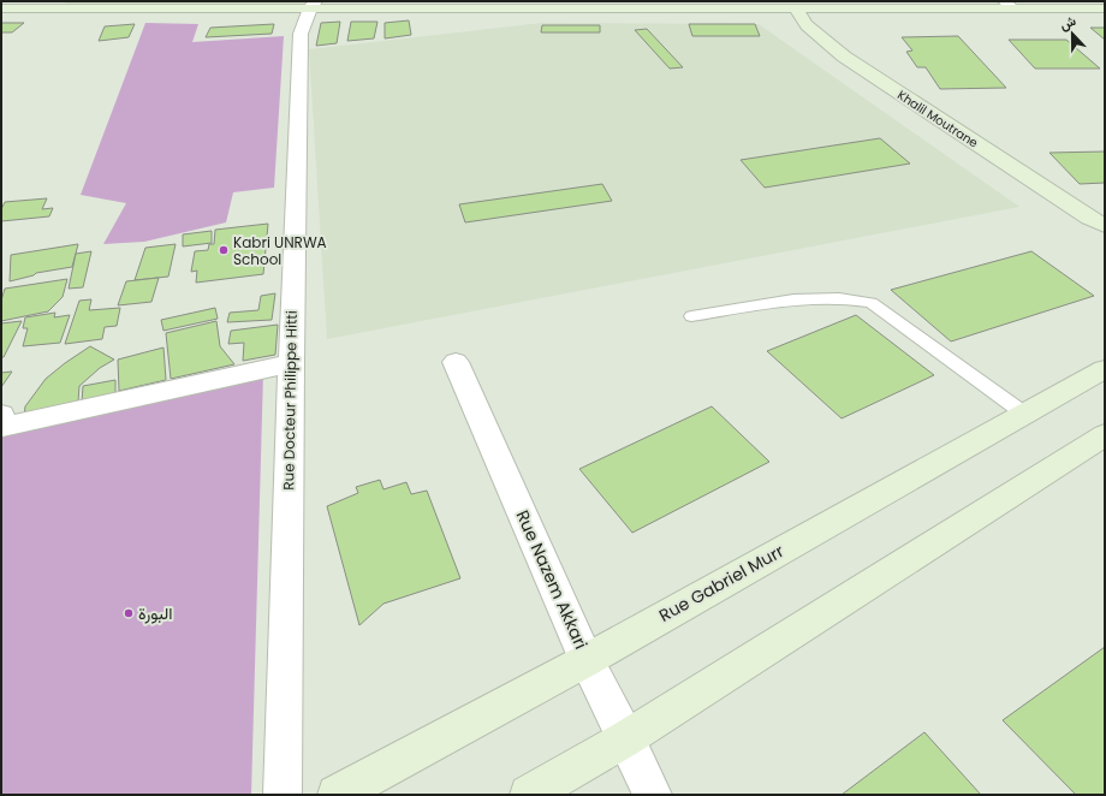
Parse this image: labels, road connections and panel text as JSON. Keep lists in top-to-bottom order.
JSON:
{
  "streets": {
    "main road": ["Khalil Moutrane", "Rue Gabriel Murr"],
    "street": ["Rue Docteur Philippe Hitti", "Rue Nazem Akkari"]
  },
  "crossings": [
    ["Rue Nazem Akkari", "Rue Gabriel Murr"]
  ],
  "places": ["Kabri UNRWA School", "البورة"],
  "north": "top"
}
